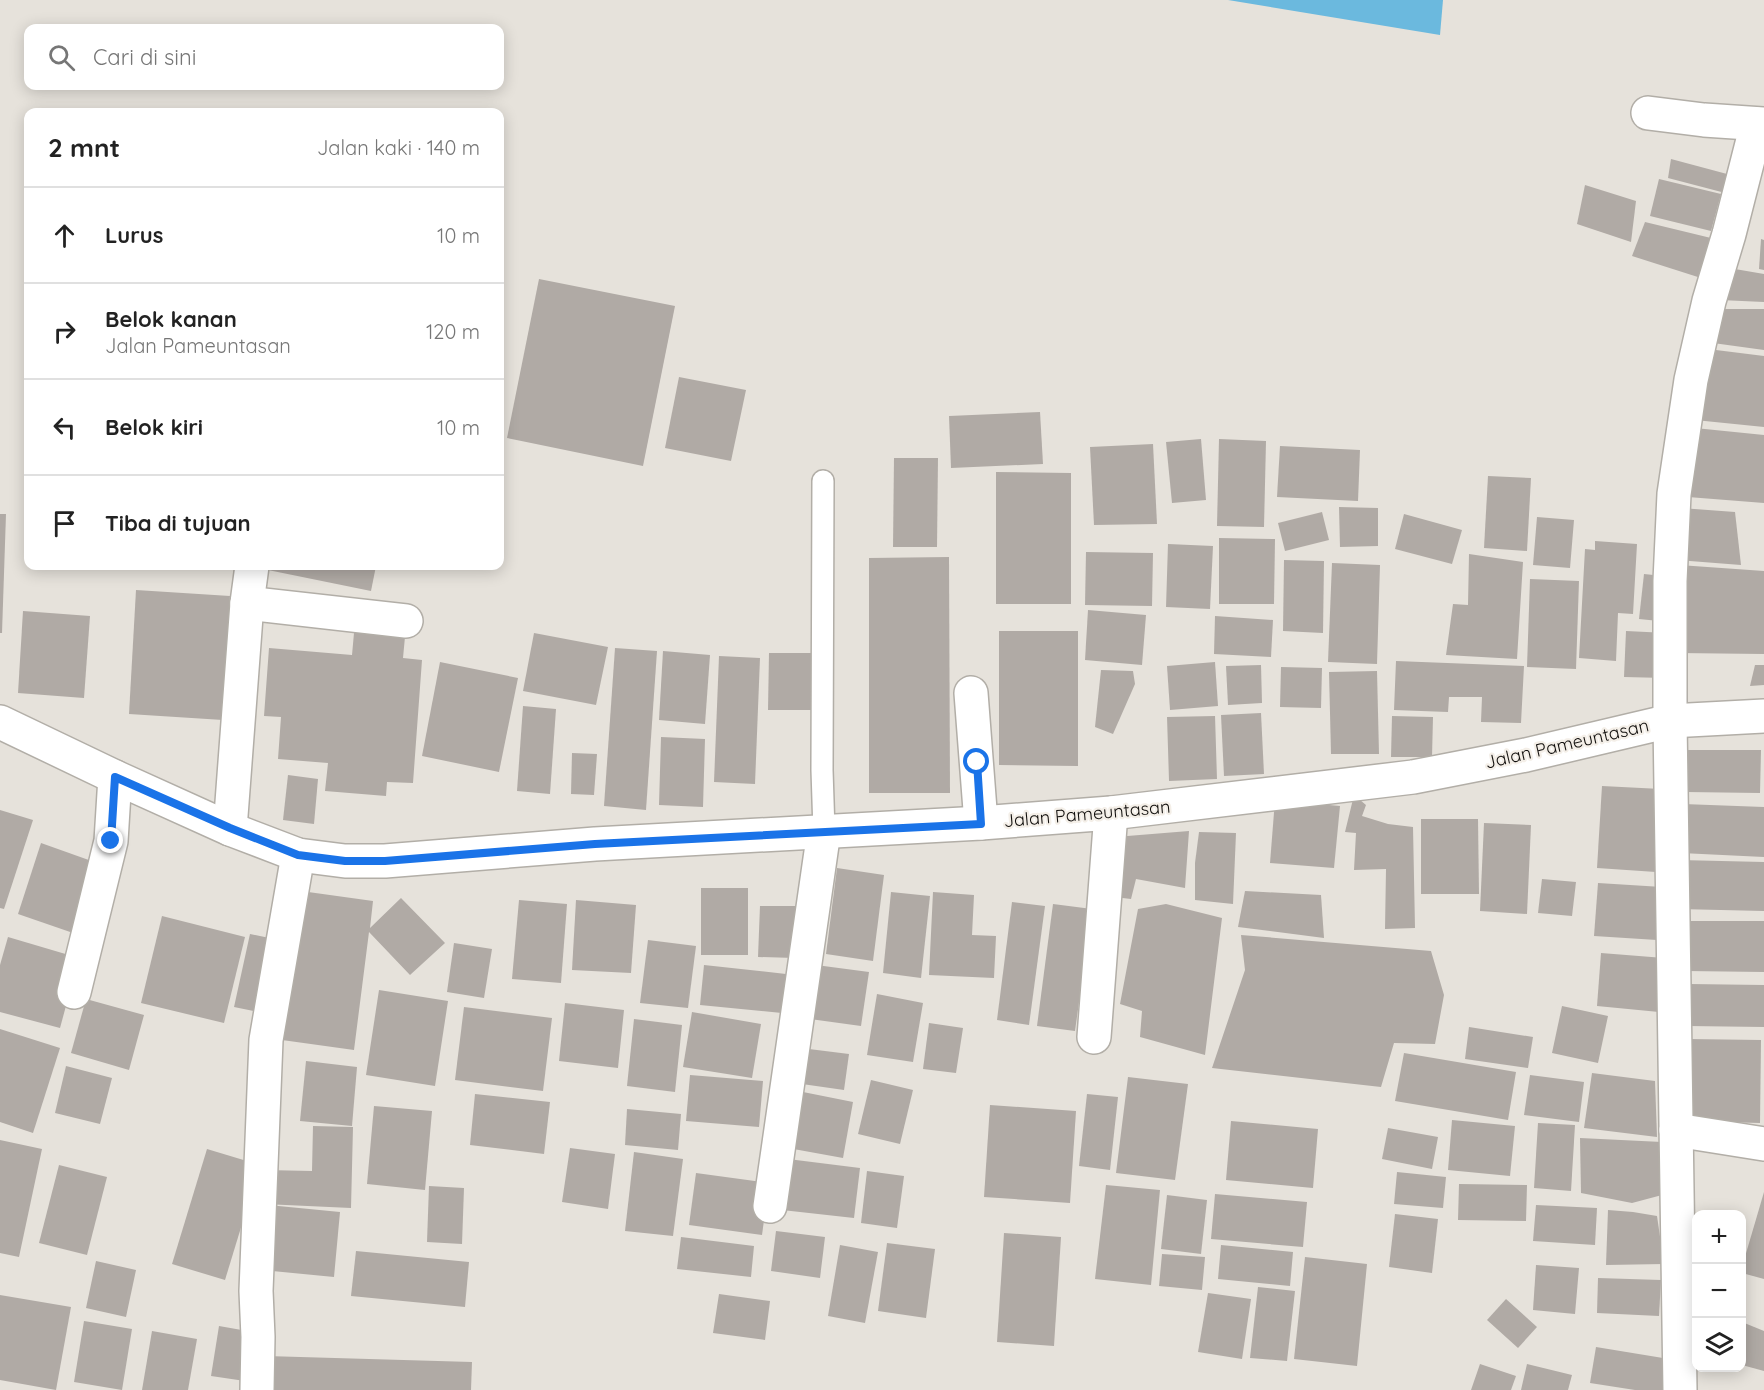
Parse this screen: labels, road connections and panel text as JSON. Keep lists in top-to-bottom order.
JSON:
{
  "streets": {
    "street": ["Jalan Pameuntasan"]
  },
  "page": {
    "search": "Cari di sini",
    "heading": ["2 mnt", "Jalan kaki · 140 m"],
    "list": [
      ["Lurus", "10 m"],
      ["Belok kanan", "Jalan Pameuntasan", "120 m"],
      ["Belok kiri", "10 m"],
      "Tiba di tujuan"
    ],
    "map_buttons": ["+", "−"]
  }
}
